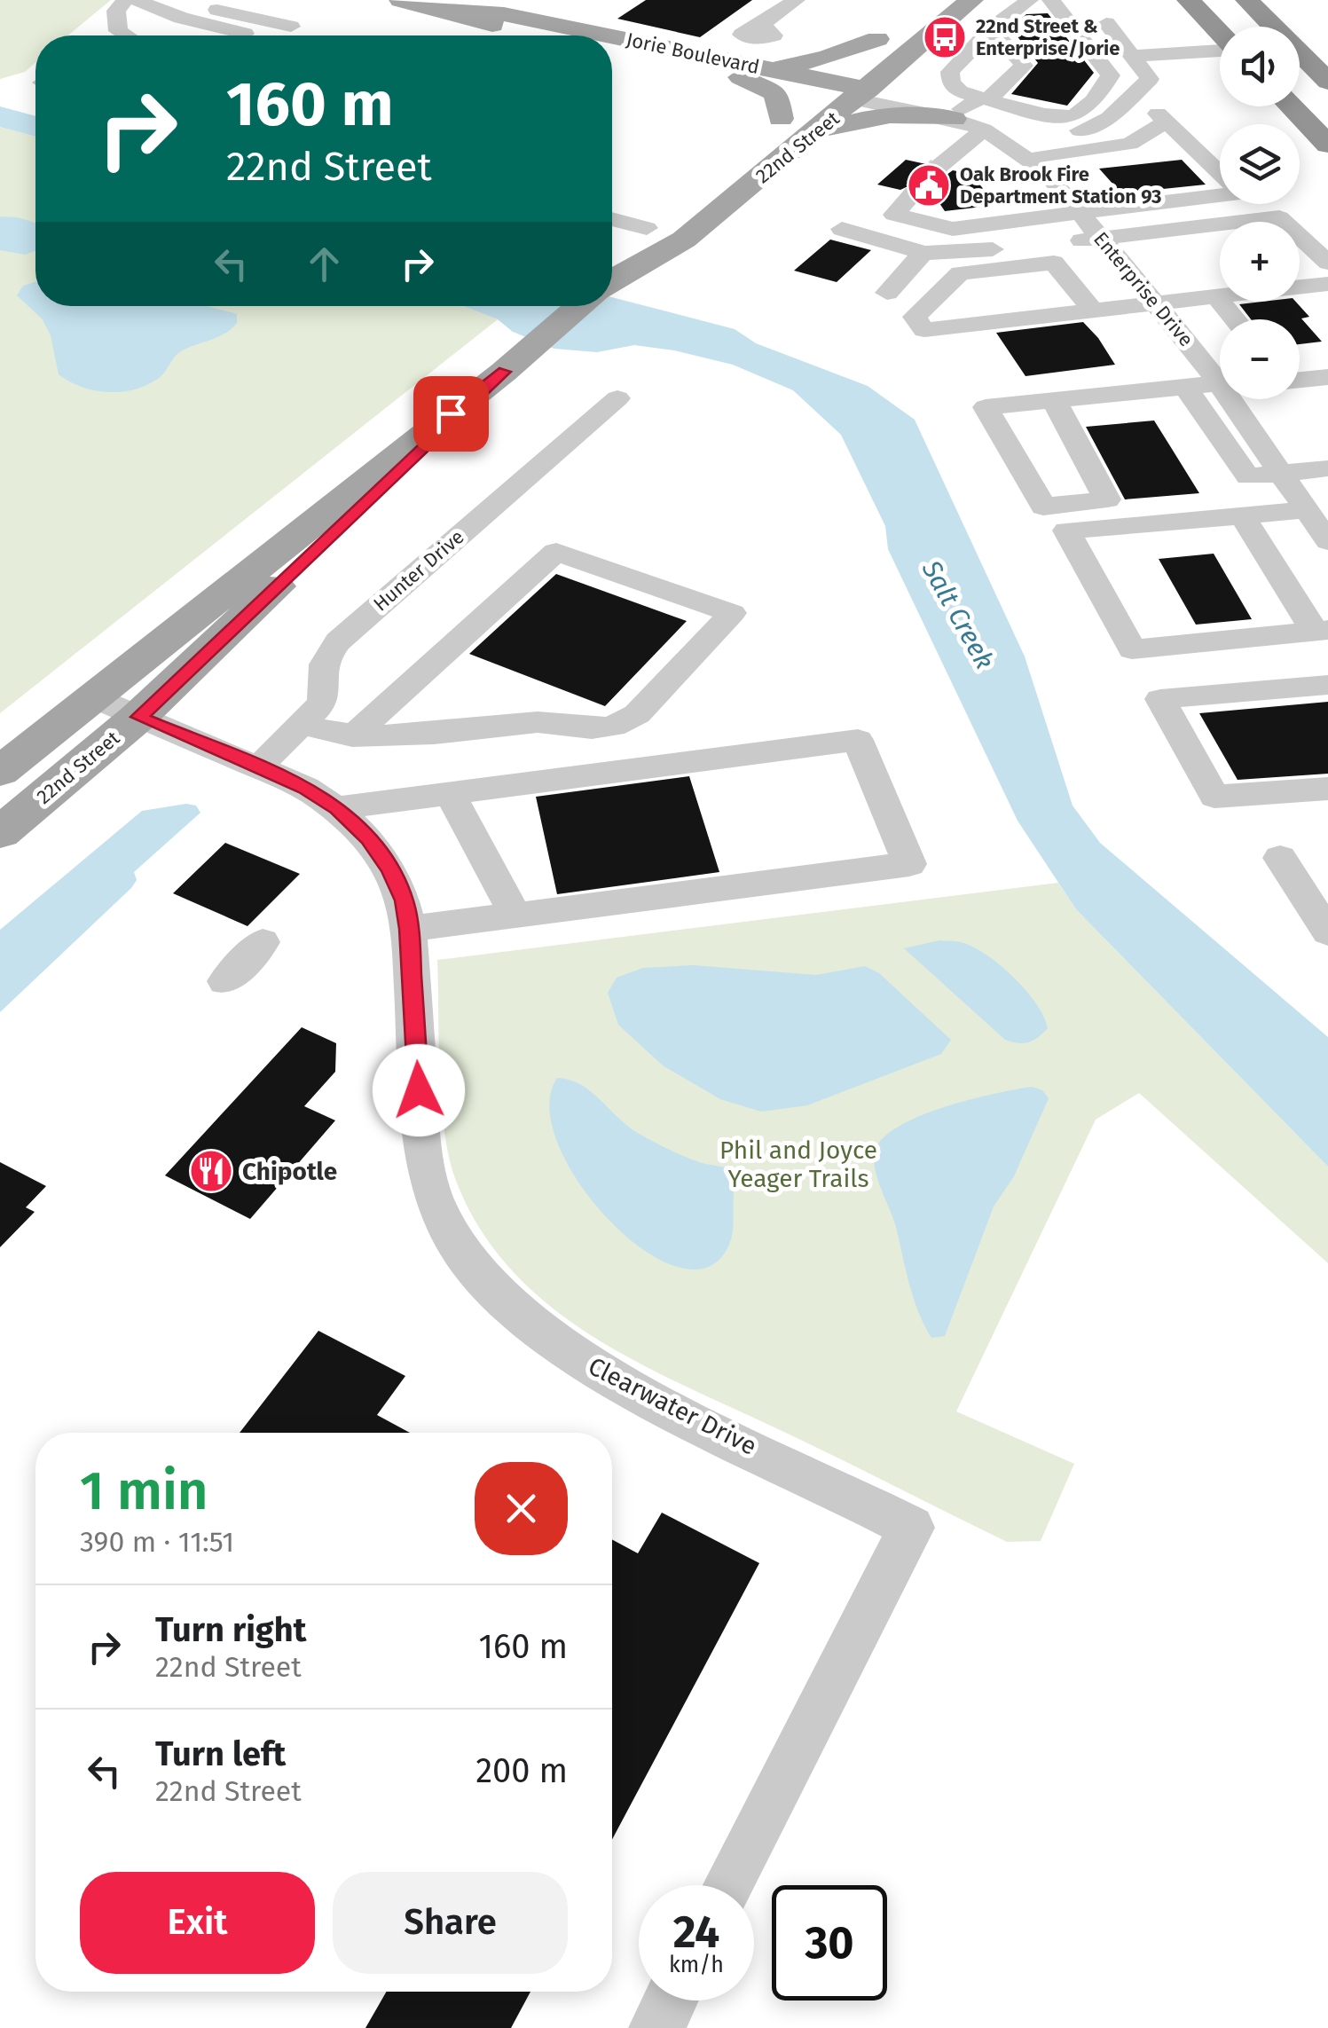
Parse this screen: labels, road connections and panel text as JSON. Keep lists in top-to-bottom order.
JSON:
{
  "streets": {
    "main road": ["Jorie Boulevard", "22nd Street"],
    "street": ["Enterprise Drive", "Hunter Drive", "Clearwater Drive"]
  },
  "crossings": [
    ["Jorie Boulevard", "22nd Street"],
    ["Jorie Boulevard", "Enterprise Drive"],
    ["22nd Street", "Enterprise Drive"],
    ["22nd Street", "Clearwater Drive"],
    ["Hunter Drive", "Clearwater Drive"]
  ],
  "water": ["Salt Creek"],
  "parks": ["Phil and Joyce Yeager Trails"],
  "places": {
    "bus stop": ["22nd Street & Enterprise/Jorie"],
    "public building": ["Oak Brook Fire Department Station 93"],
    "restaurant": ["Chipotle"]
  },
  "page": {
    "map_buttons": ["+", "−"],
    "turn": ["160 m", "22nd Street"],
    "heading": ["1 min", "390 m · 11:51"],
    "list": [
      {
        "name": "Turn right",
        "note": "22nd Street",
        "value": "160 m"
      },
      {
        "name": "Turn left",
        "note": "22nd Street",
        "value": "200 m"
      }
    ],
    "buttons": ["Exit", "Share"],
    "speed": "24 km/h",
    "limit": "30"
  }
}
